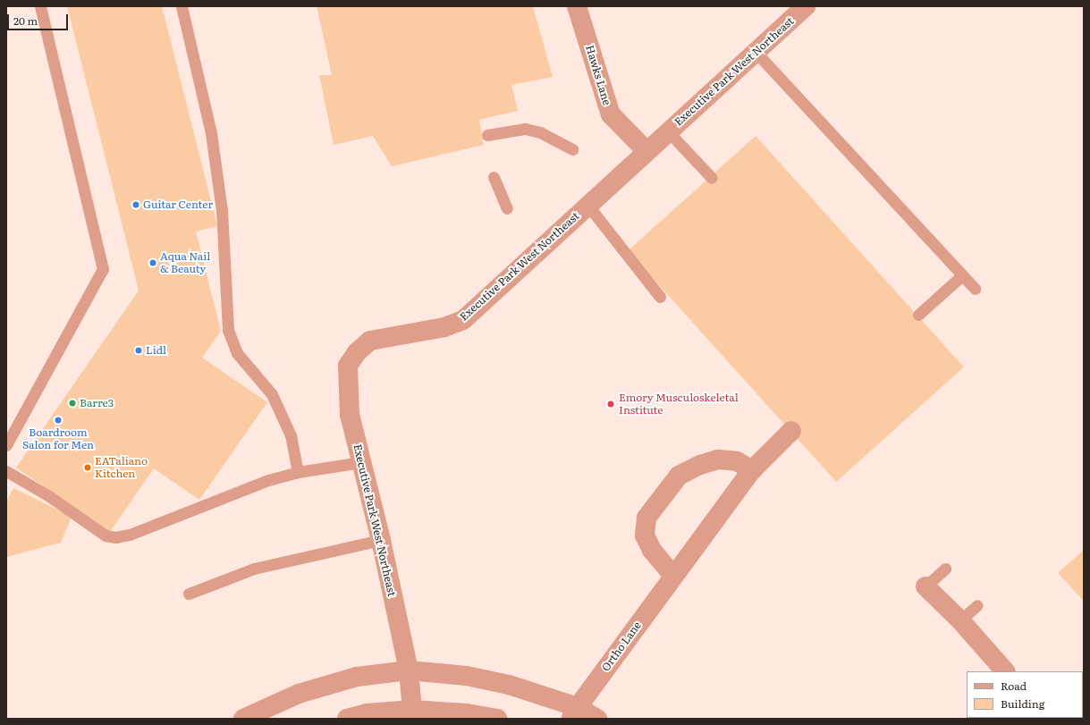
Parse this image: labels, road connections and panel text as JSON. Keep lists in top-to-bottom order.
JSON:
{
  "streets": {
    "street": ["Executive Park West Northeast", "Hawks Lane", "Ortho Lane"]
  },
  "crossings": [
    ["Executive Park West Northeast", "Hawks Lane"]
  ],
  "places": [
    "Guitar Center",
    "Aqua Nail & Beauty",
    "Lidl",
    "Barre3",
    "Emory Musculoskeletal Institute",
    "Boardroom Salon for Men",
    "EATaliano Kitchen"
  ],
  "legend": ["Road", "Building"],
  "scale_bar": "20 m"
}
